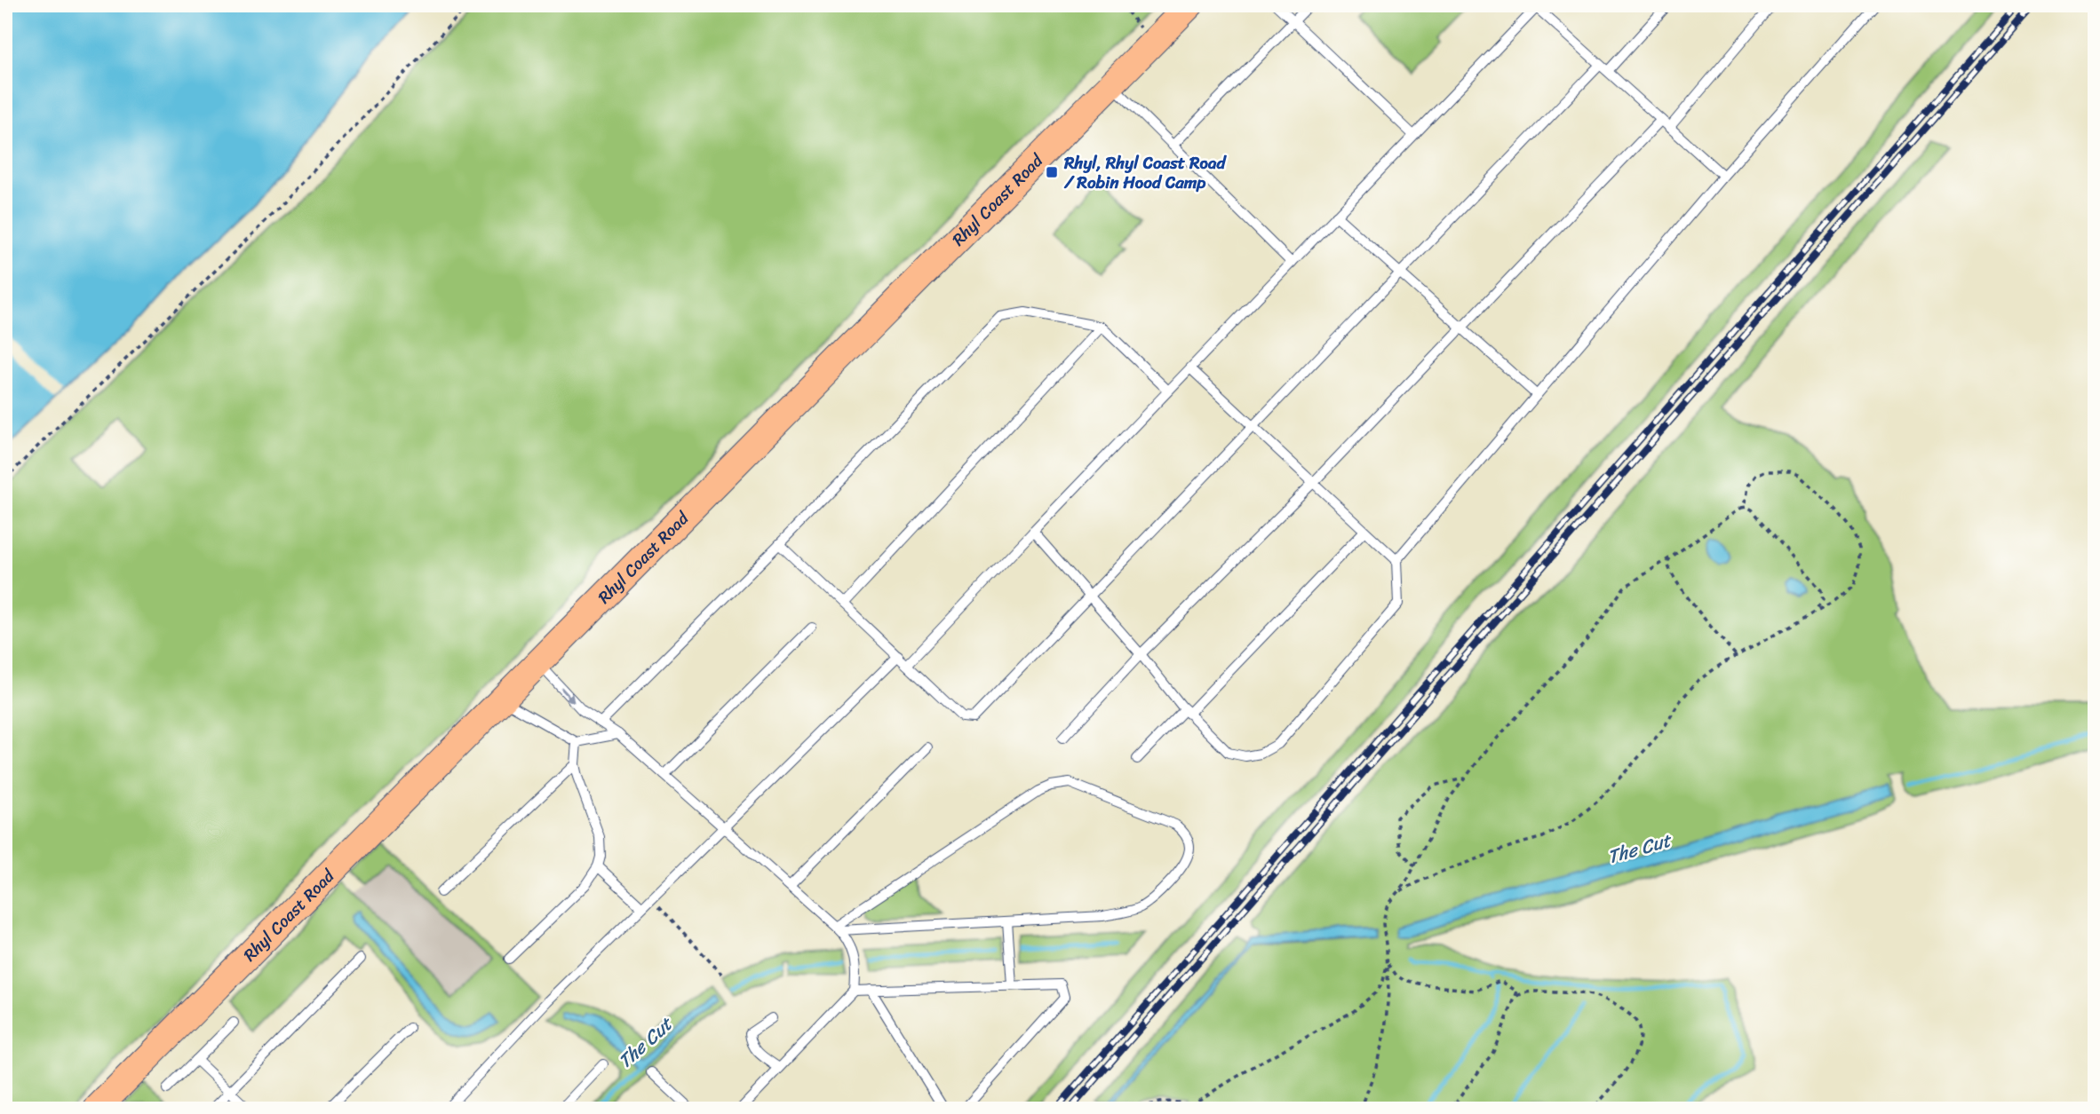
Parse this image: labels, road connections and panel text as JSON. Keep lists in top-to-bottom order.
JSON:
{
  "streets": {
    "main road": ["Rhyl Coast Road"]
  },
  "water": ["The Cut"],
  "places": {
    "transit": ["Rhyl, Rhyl Coast Road / Robin Hood Camp"]
  }
}
